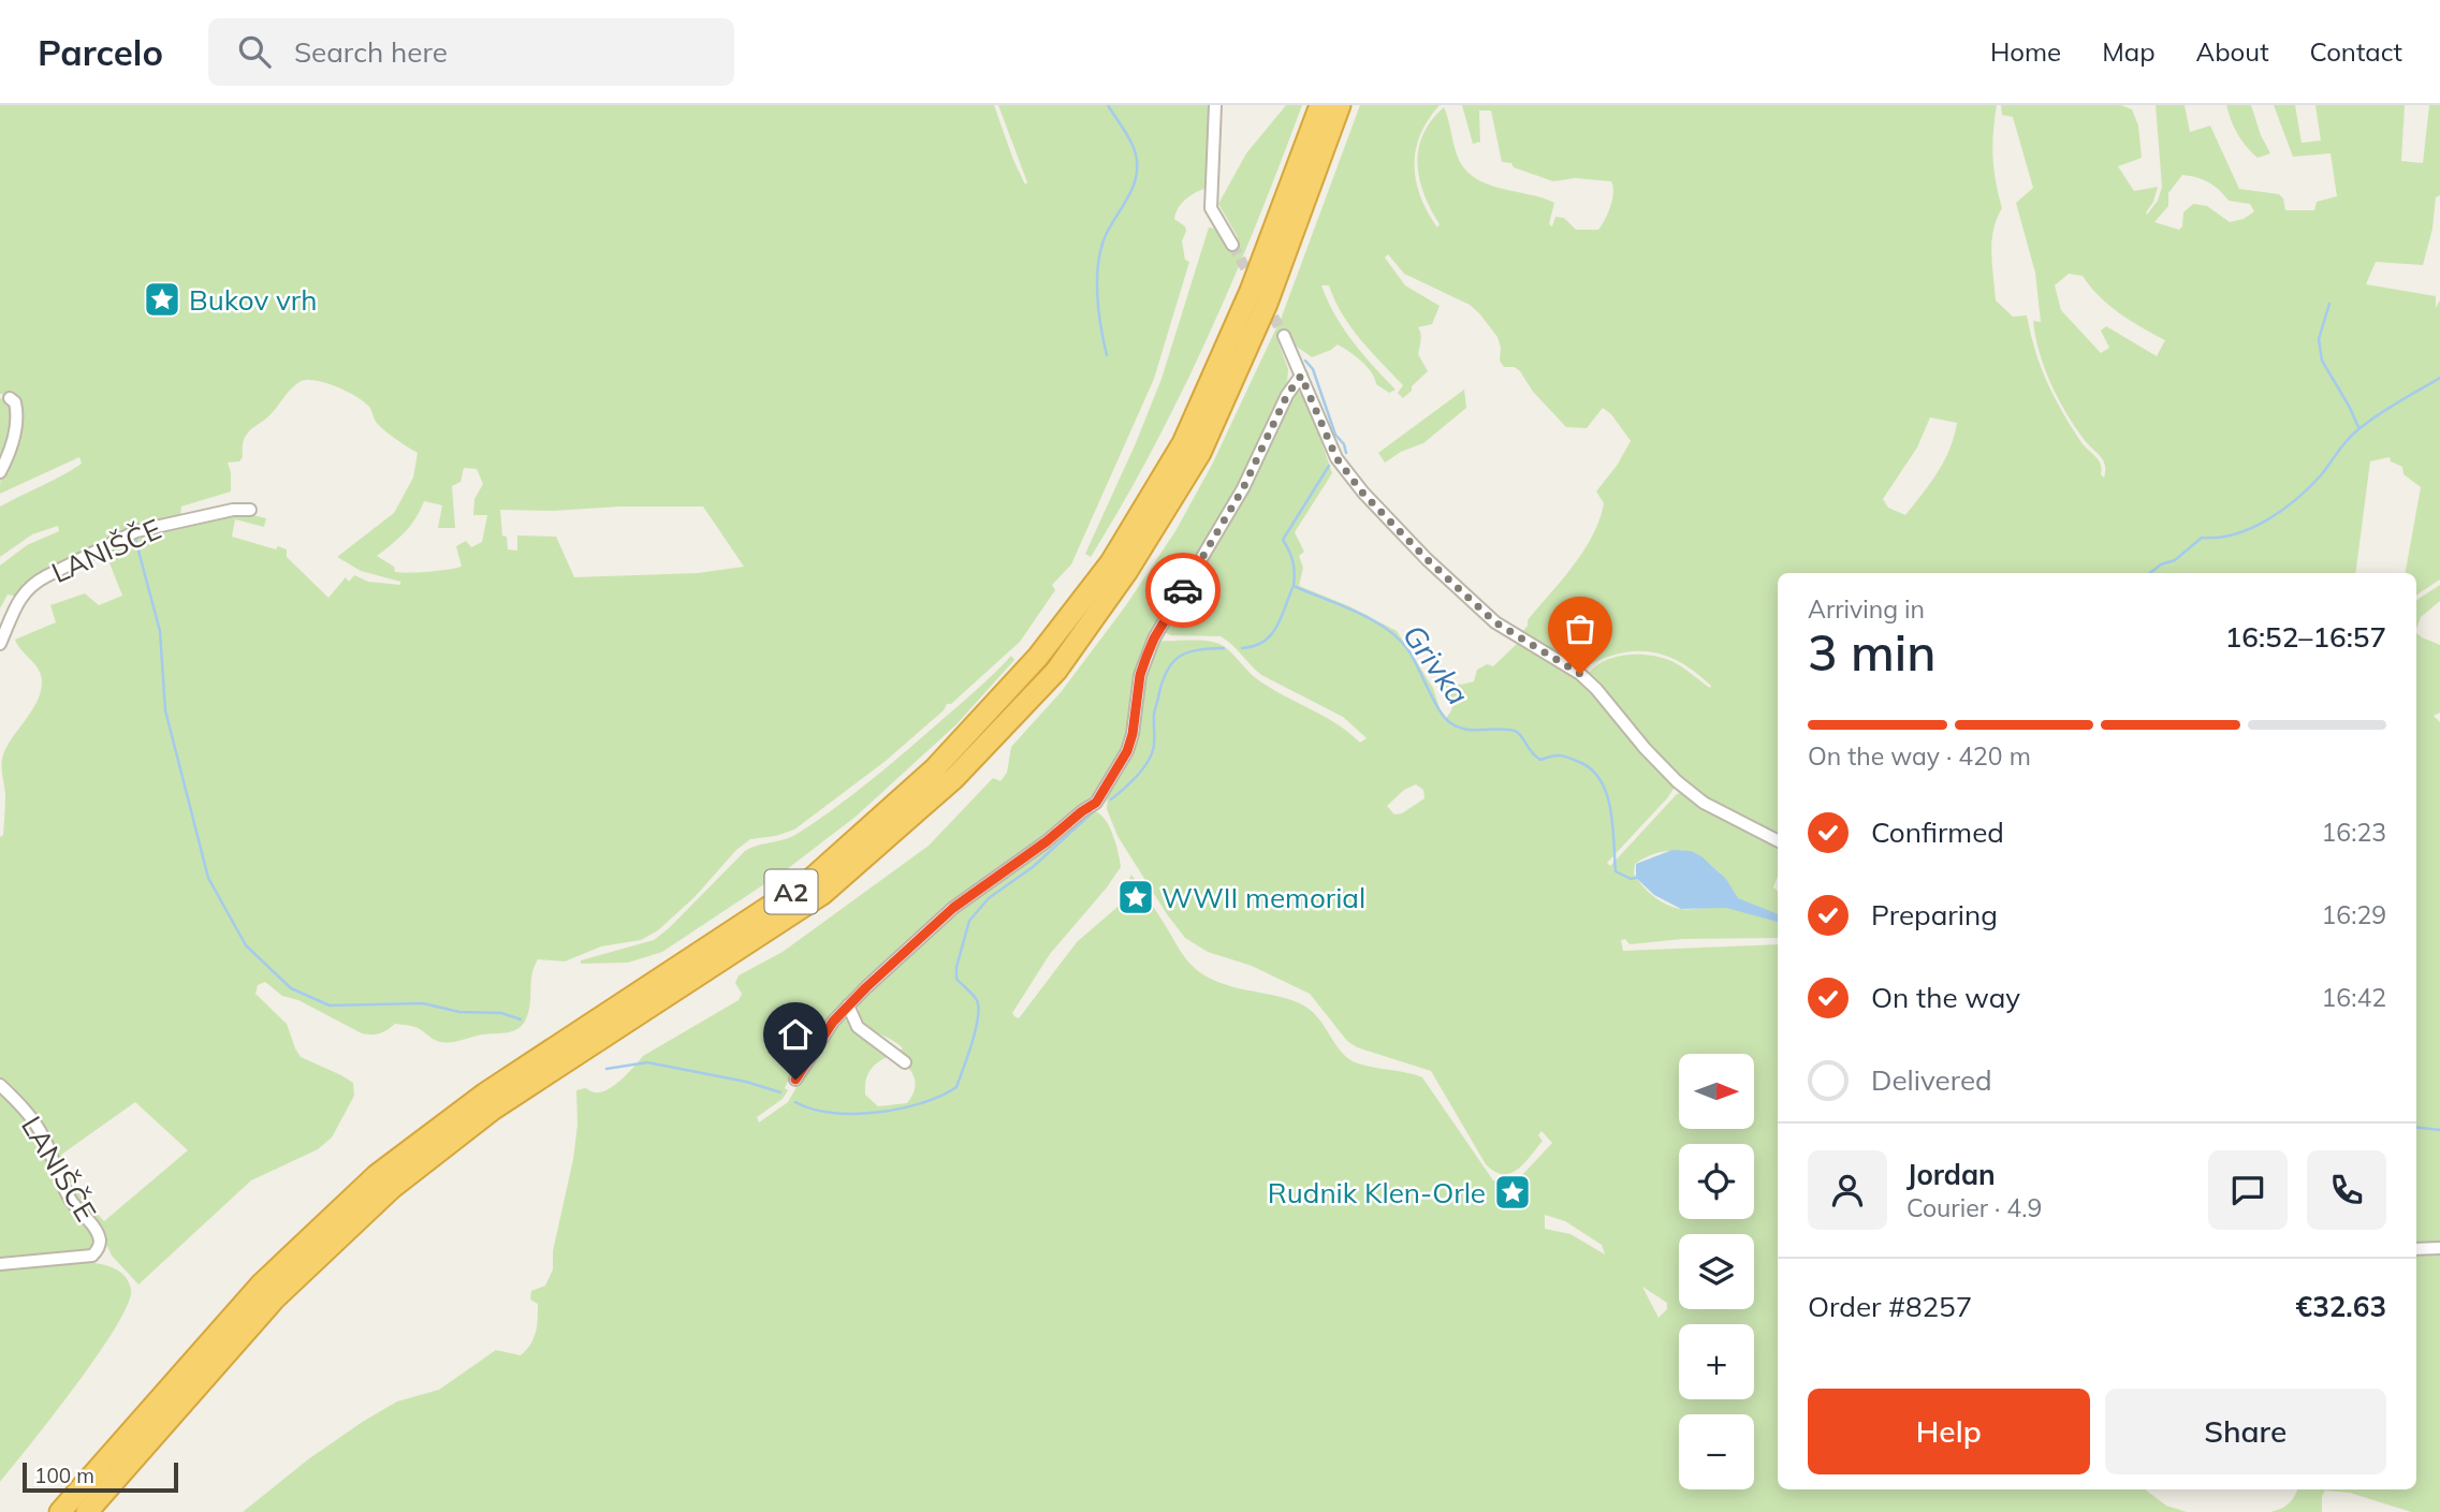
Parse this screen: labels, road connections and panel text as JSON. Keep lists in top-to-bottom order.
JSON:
{
  "streets": {
    "highway": ["A2"],
    "street": ["LANIŠČE"]
  },
  "water": ["Grivka"],
  "places": {
    "place": ["Bukov vrh", "WWII memorial", "Rudnik Klen-Orle"]
  },
  "scale_bar": "100 m",
  "north": "right",
  "page": {
    "header": "Parcelo",
    "search": "Search here",
    "nav": [
      "Home",
      "Map",
      "About",
      "Contact"
    ],
    "heading": ["3 min", "Arriving in", "16:52–16:57"],
    "panel": [
      "Jordan",
      "Courier · 4.9",
      "Order #8257",
      "€32.63"
    ],
    "bar": "On the way · 420 m",
    "list": [
      ["Confirmed", "16:23"],
      ["Preparing", "16:29"],
      ["On the way", "16:42"],
      "Delivered"
    ],
    "map_buttons": ["+", "−"],
    "buttons": ["Help", "Share"],
    "scale": "100 m"
  }
}
